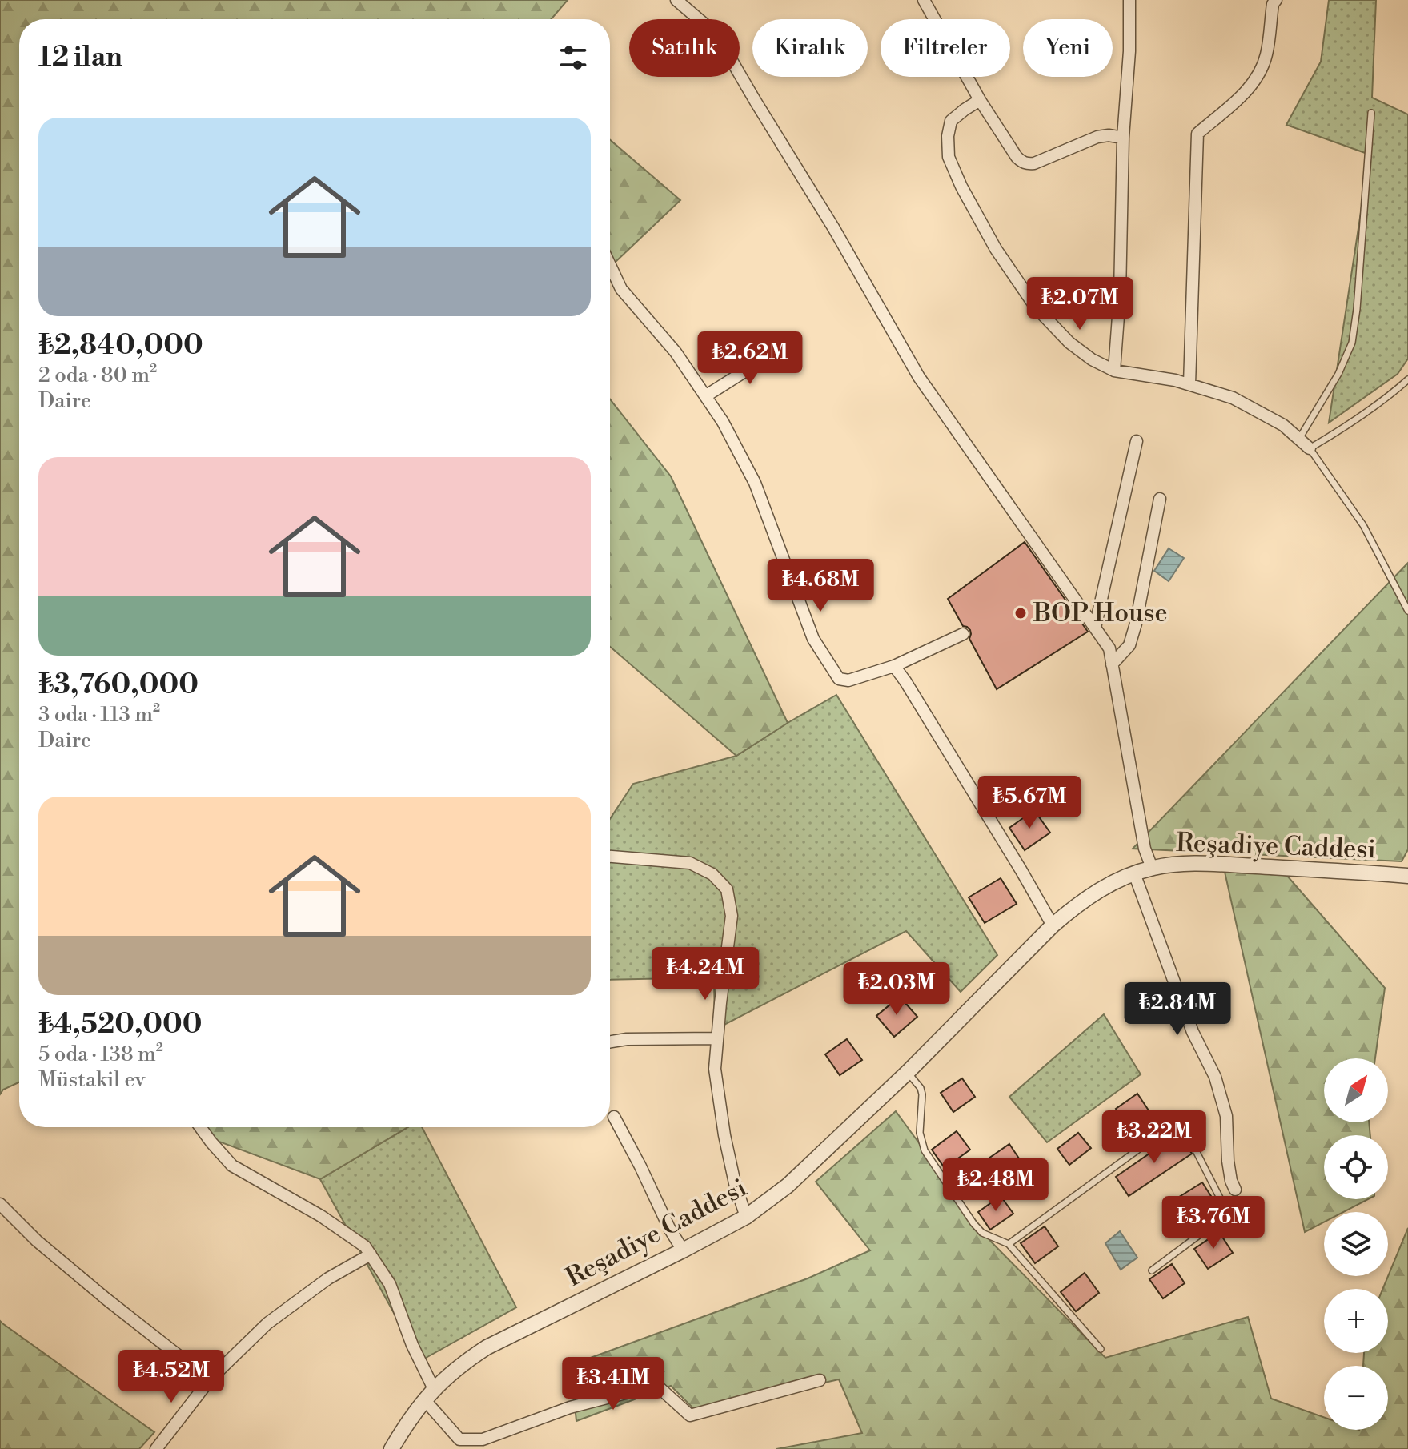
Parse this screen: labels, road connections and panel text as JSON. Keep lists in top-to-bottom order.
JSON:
{
  "streets": {
    "street": ["Reşadiye Caddesi"]
  },
  "places": ["BOP House"],
  "north": "top right",
  "page": {
    "chip": [
      "Satılık",
      "Kiralık",
      "Filtreler",
      "Yeni"
    ],
    "heading": "12 ilan",
    "list": [
      {
        "name": "₺2,840,000",
        "note": "2 oda · 80 m² · Daire"
      },
      {
        "name": "₺3,760,000",
        "note": "3 oda · 113 m² · Daire"
      },
      {
        "name": "₺4,520,000",
        "note": "5 oda · 138 m² · Müstakil ev"
      }
    ],
    "price": [
      "₺2.07M",
      "₺2.62M",
      "₺4.68M",
      "₺5.67M",
      "₺4.24M",
      "₺2.03M",
      "₺2.84M",
      "₺3.22M",
      "₺2.48M",
      "₺3.76M",
      "₺4.52M",
      "₺3.41M"
    ],
    "map_buttons": ["+", "−"]
  }
}
